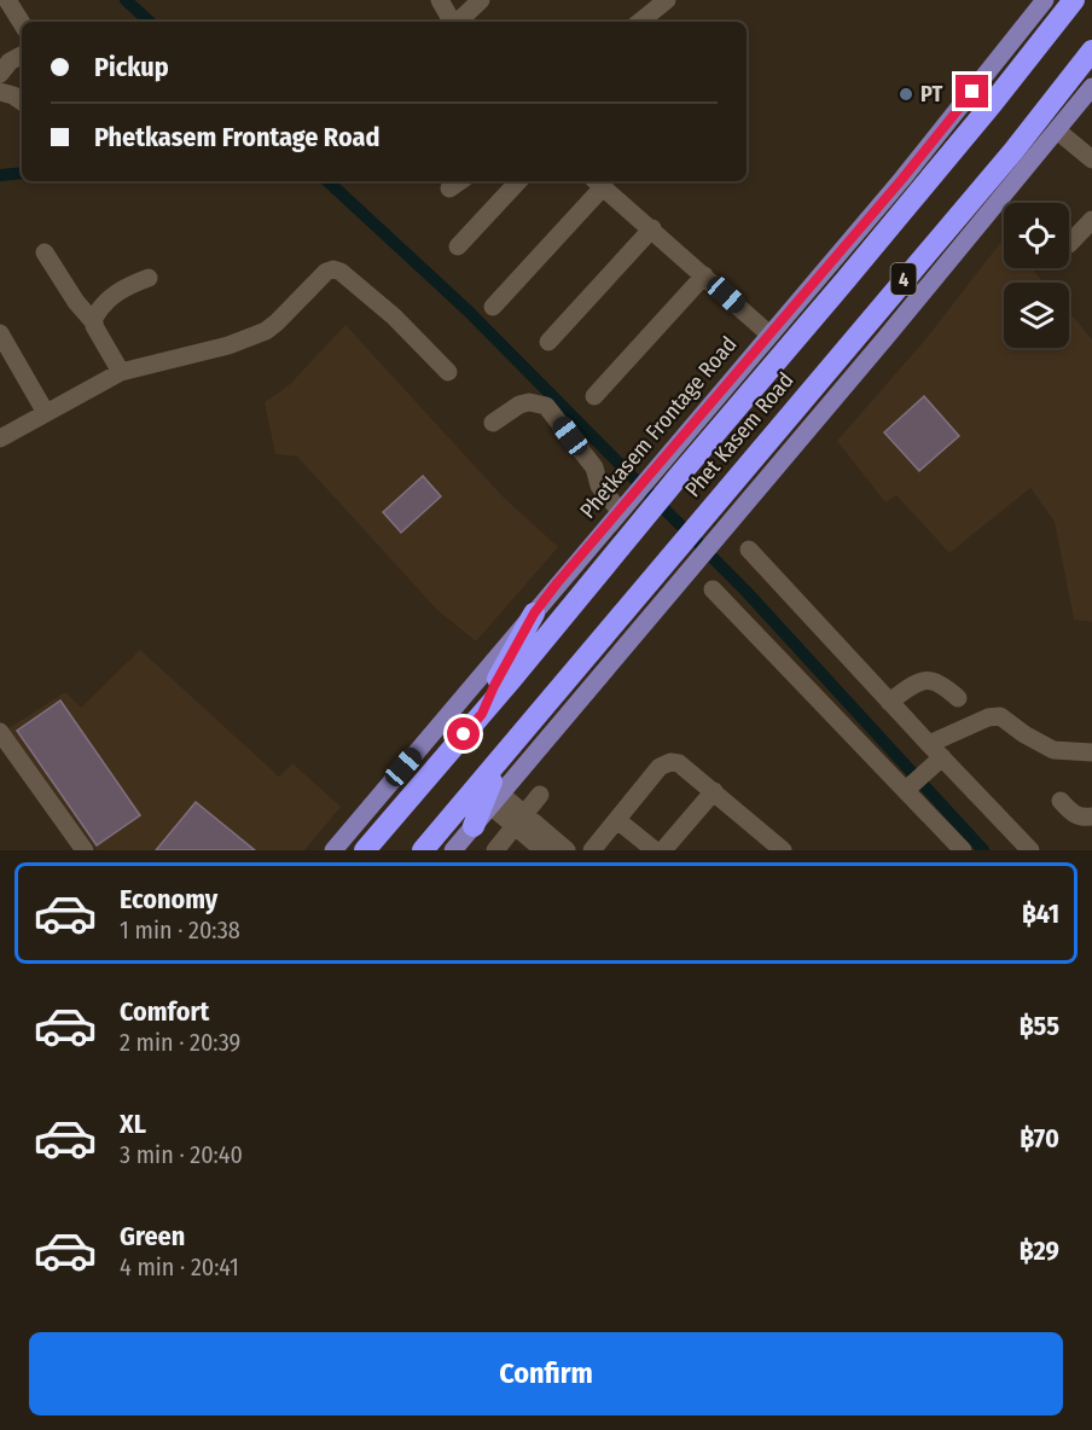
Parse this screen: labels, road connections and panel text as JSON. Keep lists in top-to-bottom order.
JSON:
{
  "streets": {
    "highway": ["4", "Phet Kasem Road"],
    "main road": ["Phetkasem Frontage Road"]
  },
  "places": ["PT"],
  "page": {
    "banner": ["Pickup", "Phetkasem Frontage Road"],
    "list": [
      {
        "name": "Economy",
        "note": "1 min · 20:38",
        "value": "฿41"
      },
      {
        "name": "Comfort",
        "note": "2 min · 20:39",
        "value": "฿55"
      },
      {
        "name": "XL",
        "note": "3 min · 20:40",
        "value": "฿70"
      },
      {
        "name": "Green",
        "note": "4 min · 20:41",
        "value": "฿29"
      }
    ],
    "buttons": "Confirm"
  }
}
